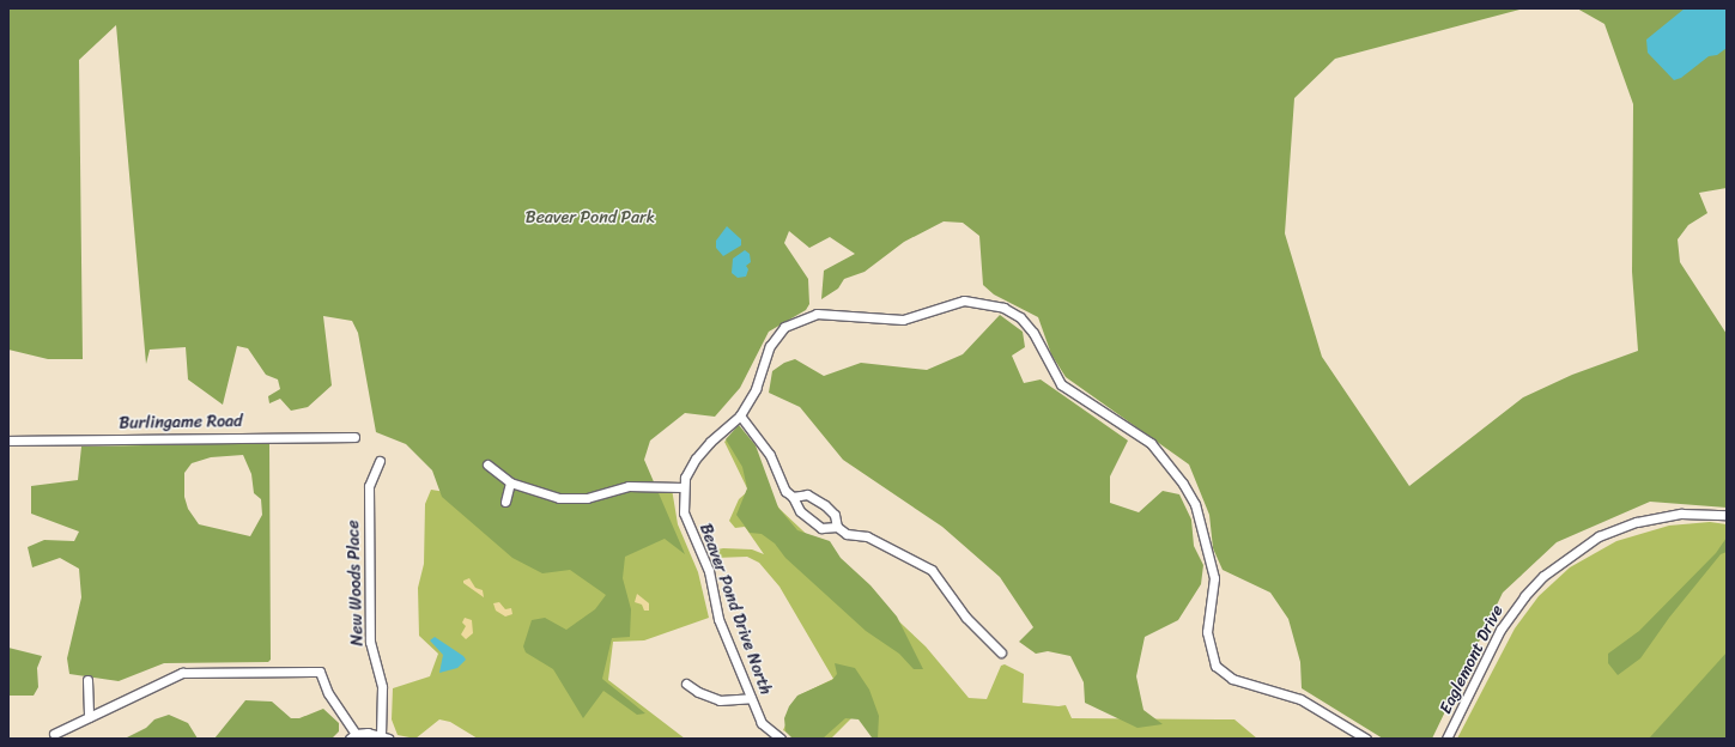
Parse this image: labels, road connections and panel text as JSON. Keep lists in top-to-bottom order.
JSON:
{
  "streets": {
    "street": [
      "Burlingame Road",
      "New Woods Place",
      "Beaver Pond Drive North",
      "Eaglemont Drive"
    ]
  },
  "parks": ["Beaver Pond Park"]
}
